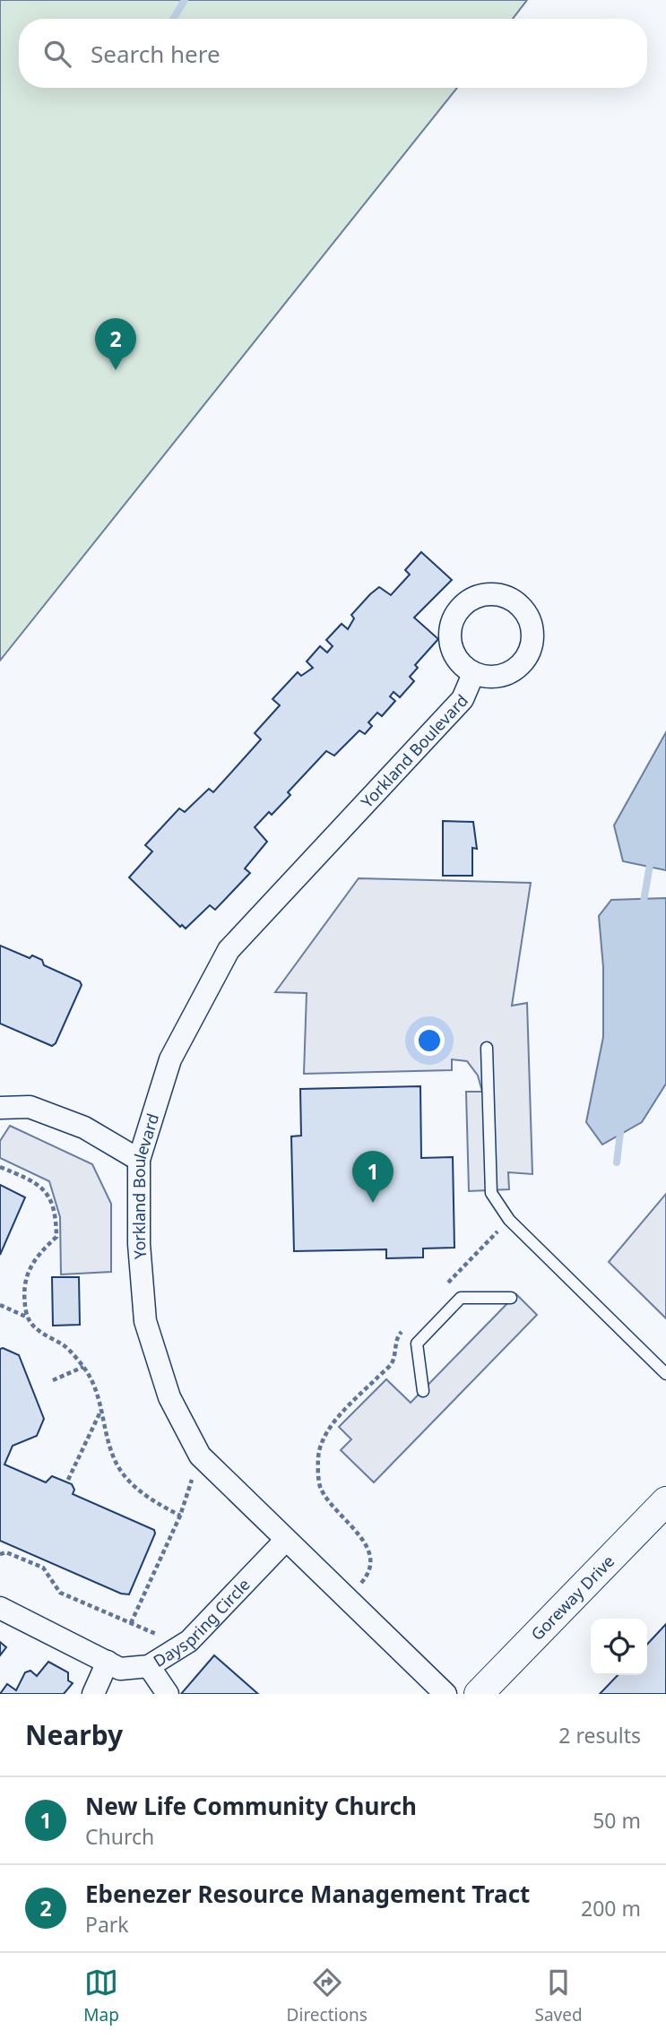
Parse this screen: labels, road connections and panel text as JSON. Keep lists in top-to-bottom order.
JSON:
{
  "streets": {
    "street": ["Yorkland Boulevard", "Goreway Drive", "Dayspring Circle"]
  },
  "crossings": [
    ["Yorkland Boulevard", "Dayspring Circle"]
  ],
  "page": {
    "search": "Search here",
    "pins": ["2", "1"],
    "heading": ["Nearby", "2 results"],
    "list": [
      {
        "mark": "1",
        "name": "New Life Community Church",
        "note": "Church",
        "value": "50 m"
      },
      {
        "mark": "2",
        "name": "Ebenezer Resource Management Tract",
        "note": "Park",
        "value": "200 m"
      }
    ],
    "nav": ["Map", "Directions", "Saved"]
  }
}
